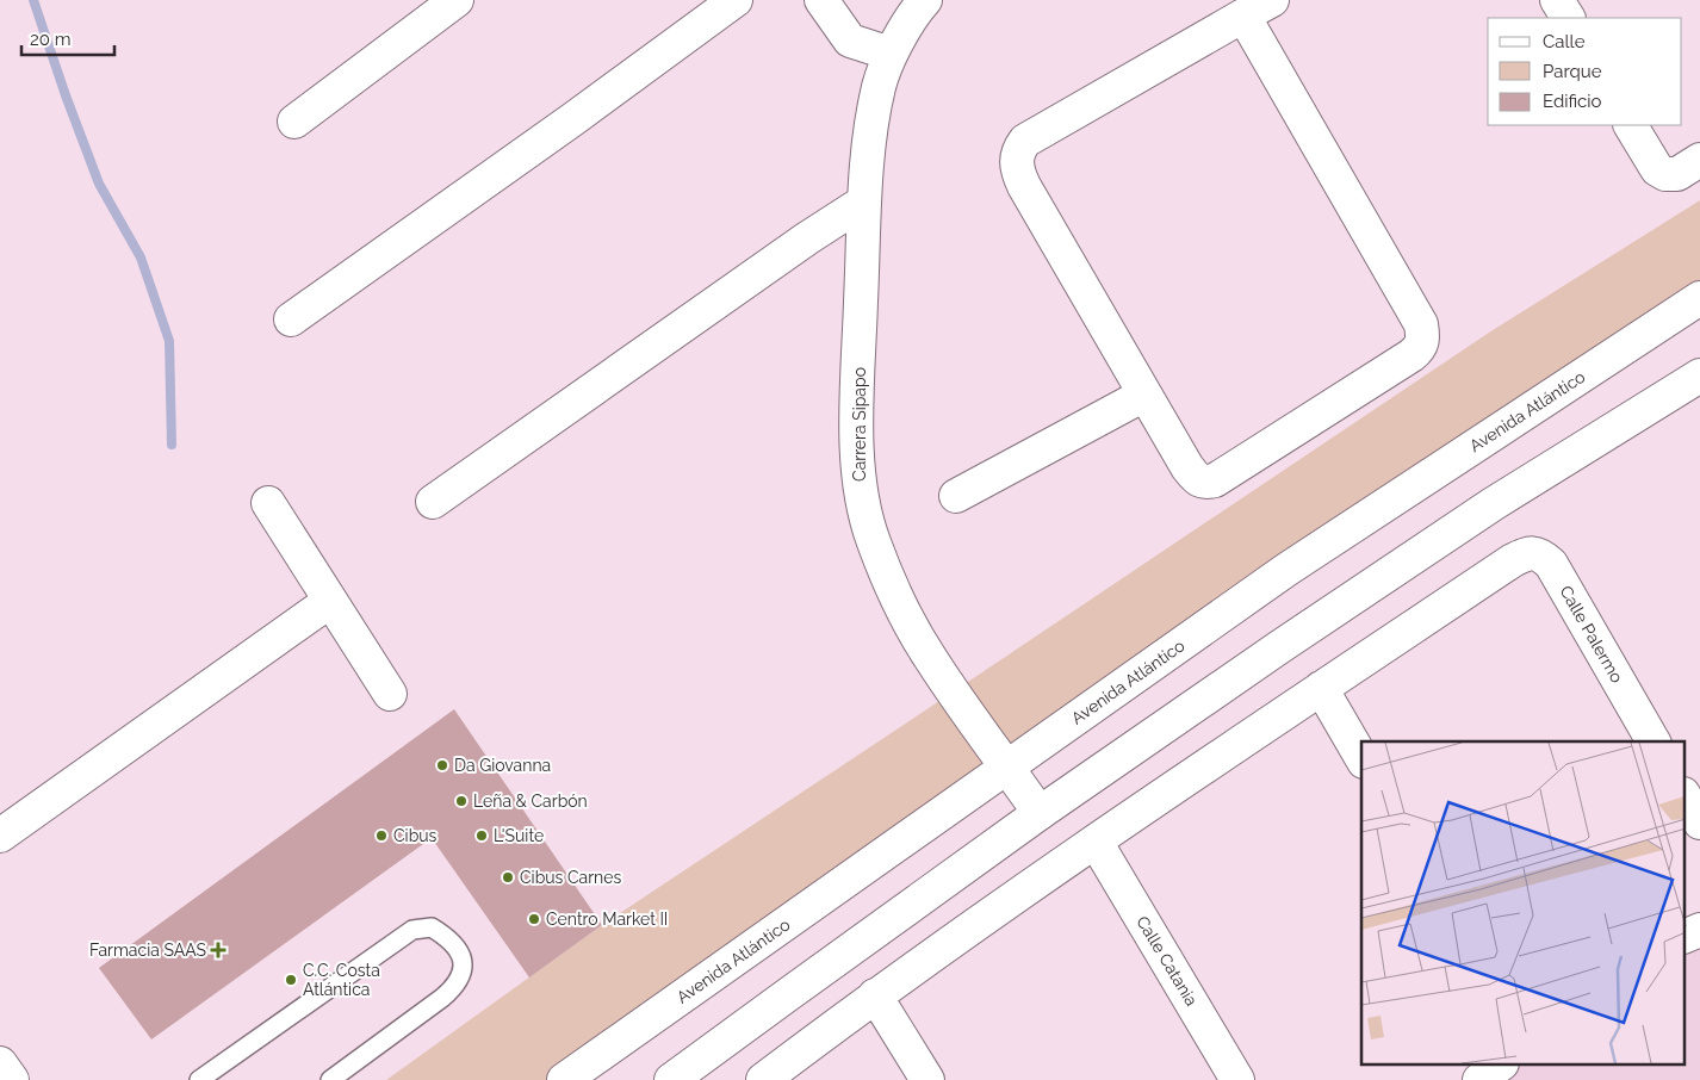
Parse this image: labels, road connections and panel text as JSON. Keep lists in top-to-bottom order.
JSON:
{
  "streets": {
    "street": [
      "Avenida Atlántico",
      "Carrera Sipapo",
      "Calle Palermo",
      "Calle Catania"
    ]
  },
  "crossings": [
    ["Avenida Atlántico", "Carrera Sipapo"]
  ],
  "places": {
    "other": [
      "Da Giovanna",
      "Leña & Carbón",
      "Cibus",
      "L'Suite",
      "Cibus Carnes",
      "Centro Market II",
      "C.C. Costa Atlántica"
    ],
    "health": ["Farmacia SAAS"]
  },
  "legend": ["Calle", "Parque", "Edificio"],
  "scale_bar": "20 m"
}
